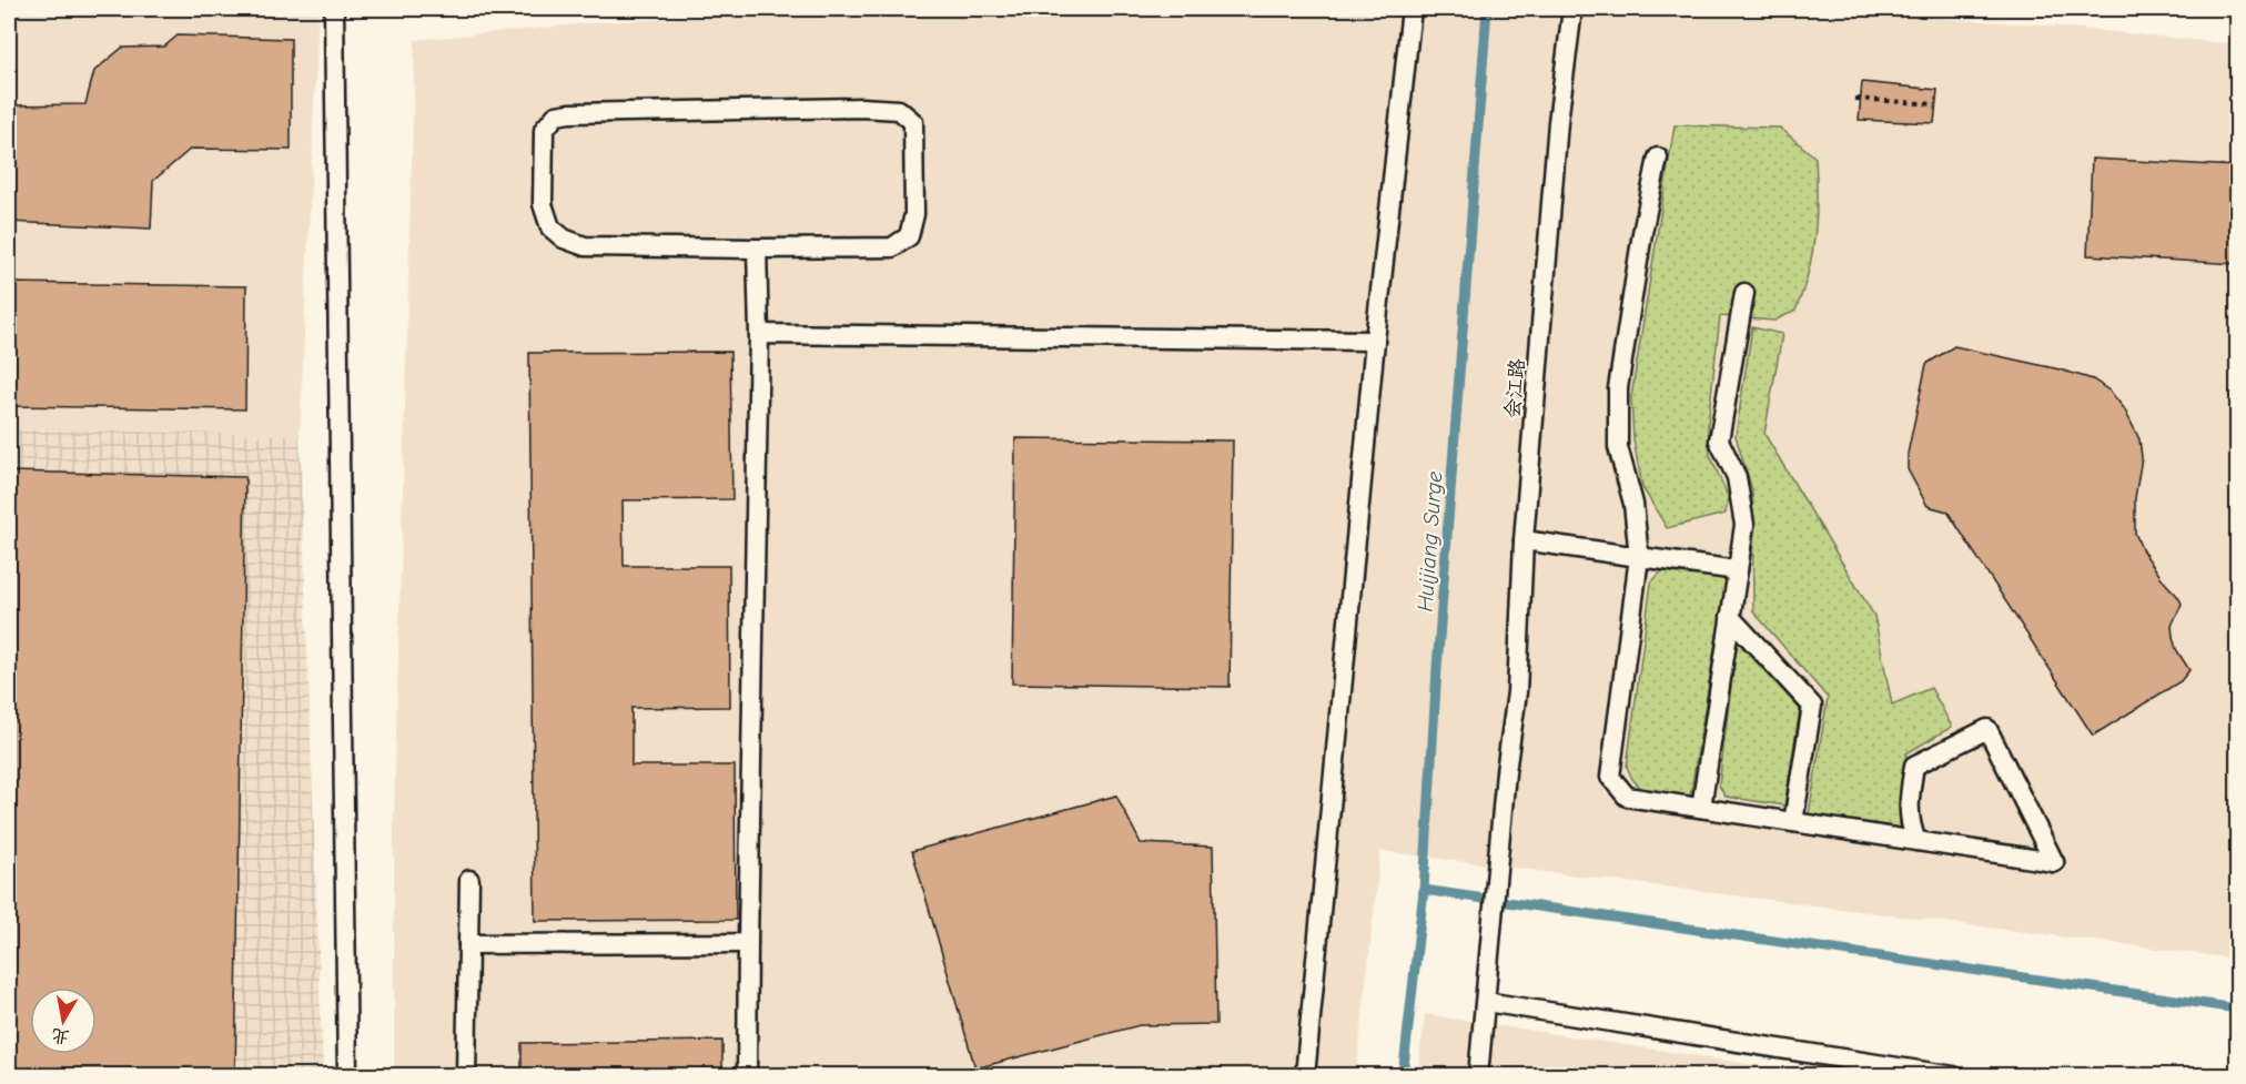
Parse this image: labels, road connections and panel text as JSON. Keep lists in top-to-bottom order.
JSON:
{
  "streets": {
    "lane": ["会江路"]
  },
  "water": ["Huijiang Surge"],
  "north": "bottom"
}
